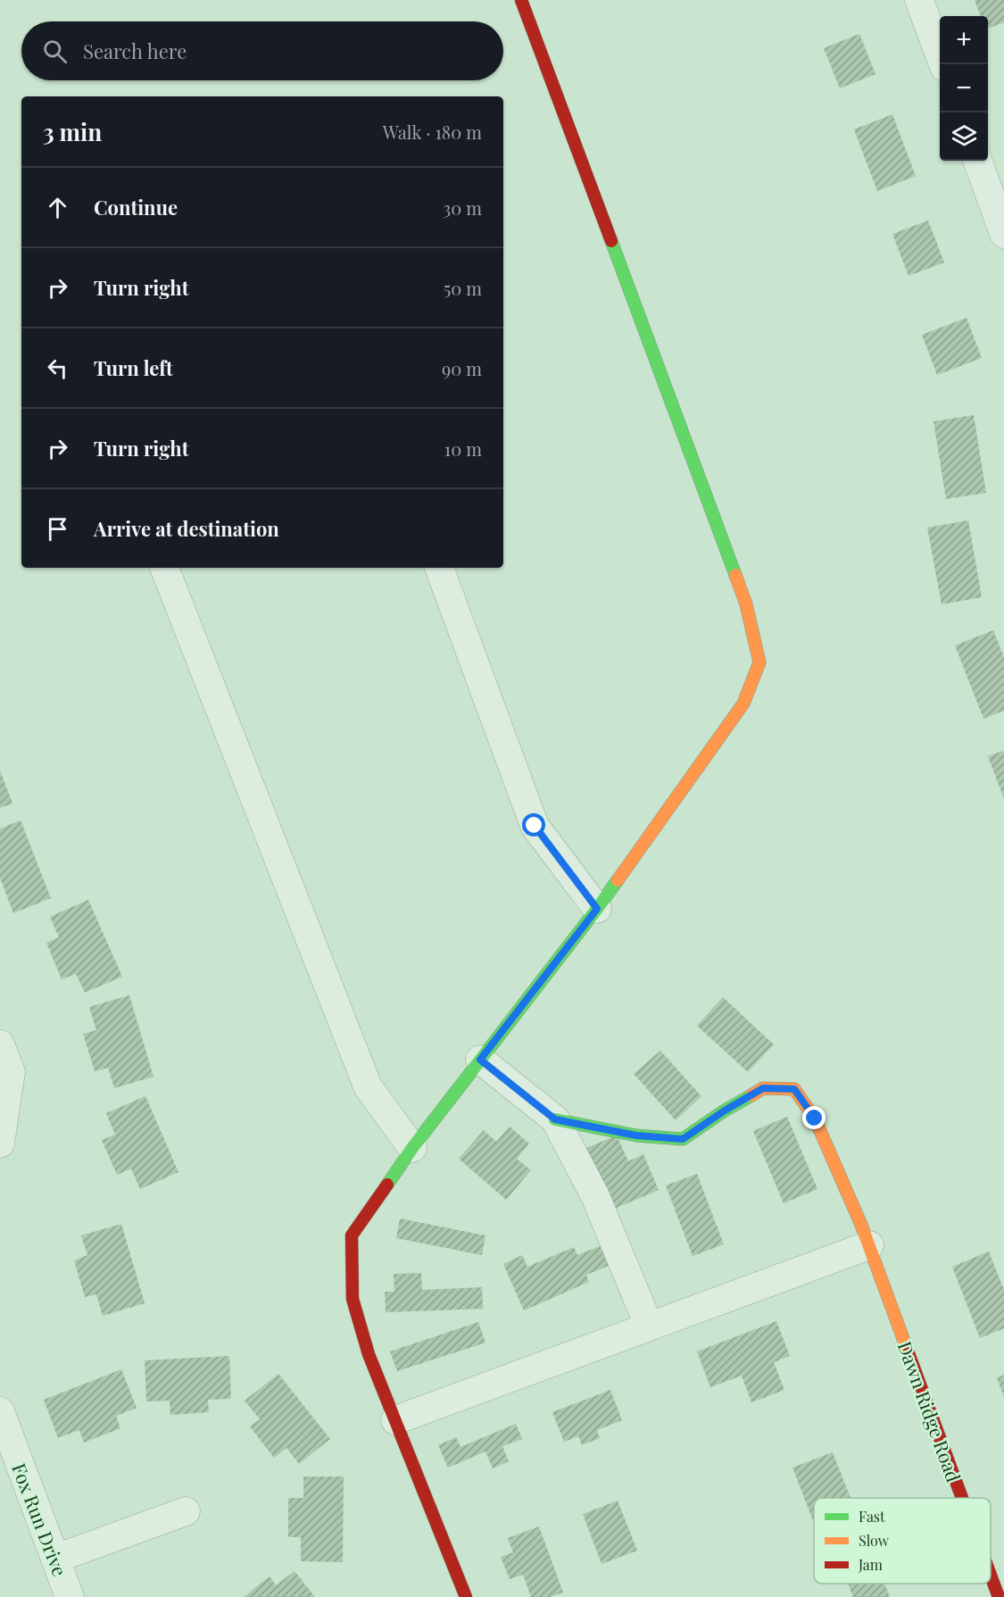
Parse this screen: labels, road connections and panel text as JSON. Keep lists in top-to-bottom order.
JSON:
{
  "streets": {
    "street": ["Dawn Ridge Road", "Fox Run Drive"]
  },
  "legend": ["Fast", "Slow", "Jam"],
  "page": {
    "map_buttons": ["+", "−"],
    "search": "Search here",
    "heading": ["3 min", "Walk · 180 m"],
    "list": [
      ["Continue", "30 m"],
      ["Turn right", "50 m"],
      ["Turn left", "90 m"],
      ["Turn right", "10 m"],
      "Arrive at destination"
    ]
  }
}
